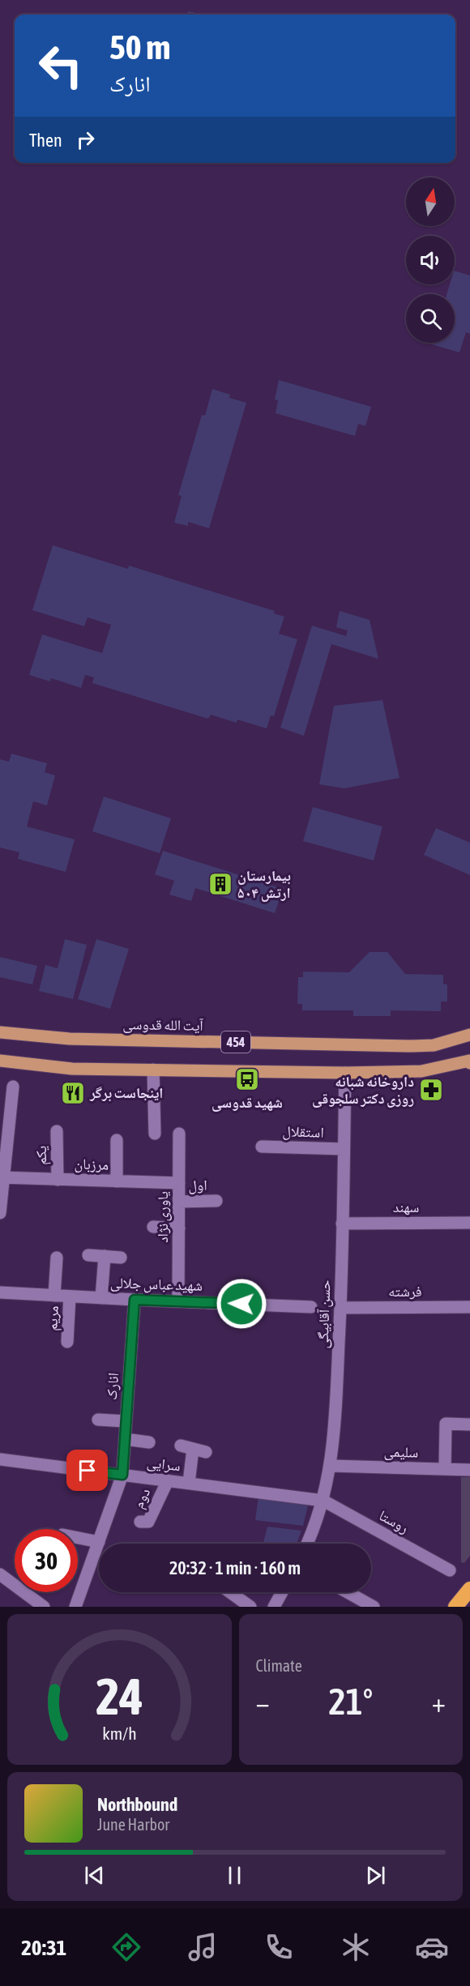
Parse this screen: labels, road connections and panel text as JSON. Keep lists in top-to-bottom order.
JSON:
{
  "streets": {
    "main road": ["آیت الله قدوسی", "454"],
    "street": [
      "استقلال",
      "یکم",
      "مرزبان",
      "اول",
      "سهند",
      "یاوری نژاد",
      "شهید عباس جلالی",
      "فرشته",
      "حسن آقابیگی",
      "مریم",
      "انارک",
      "سلیمی",
      "سرایی",
      "دوم",
      "روستا"
    ]
  },
  "crossings": [
    ["454", "حسن آقابیگی"],
    ["استقلال", "حسن آقابیگی"],
    ["یکم", "مرزبان"],
    ["مرزبان", "یاوری نژاد"],
    ["اول", "یاوری نژاد"],
    ["سهند", "حسن آقابیگی"],
    ["یاوری نژاد", "شهید عباس جلالی"],
    ["شهید عباس جلالی", "مریم"],
    ["شهید عباس جلالی", "انارک"],
    ["فرشته", "حسن آقابیگی"],
    ["حسن آقابیگی", "سلیمی"],
    ["حسن آقابیگی", "سرایی"],
    ["حسن آقابیگی", "روستا"],
    ["انارک", "سرایی"],
    ["سرایی", "دوم"],
    ["سرایی", "روستا"]
  ],
  "places": {
    "building": ["بیمارستان ۵۰۴ ارتش"],
    "bus stop": ["شهید قدوسی"],
    "pharmacy": ["داروخانه شبانه روزی دکتر سلجوقی"],
    "restaurant": ["اینجاست برگر"]
  },
  "north": "top",
  "page": {
    "turn": ["50 m", "انارک"],
    "then": "Then",
    "limit": "30",
    "trip": "20:32 · 1 min · 160 m",
    "tile": "Climate",
    "heat": ["−", "21°", "+"],
    "song": ["Northbound", "June Harbor"],
    "tabs": "20:31",
    "gauge": ["24", "km/h"]
  }
}
